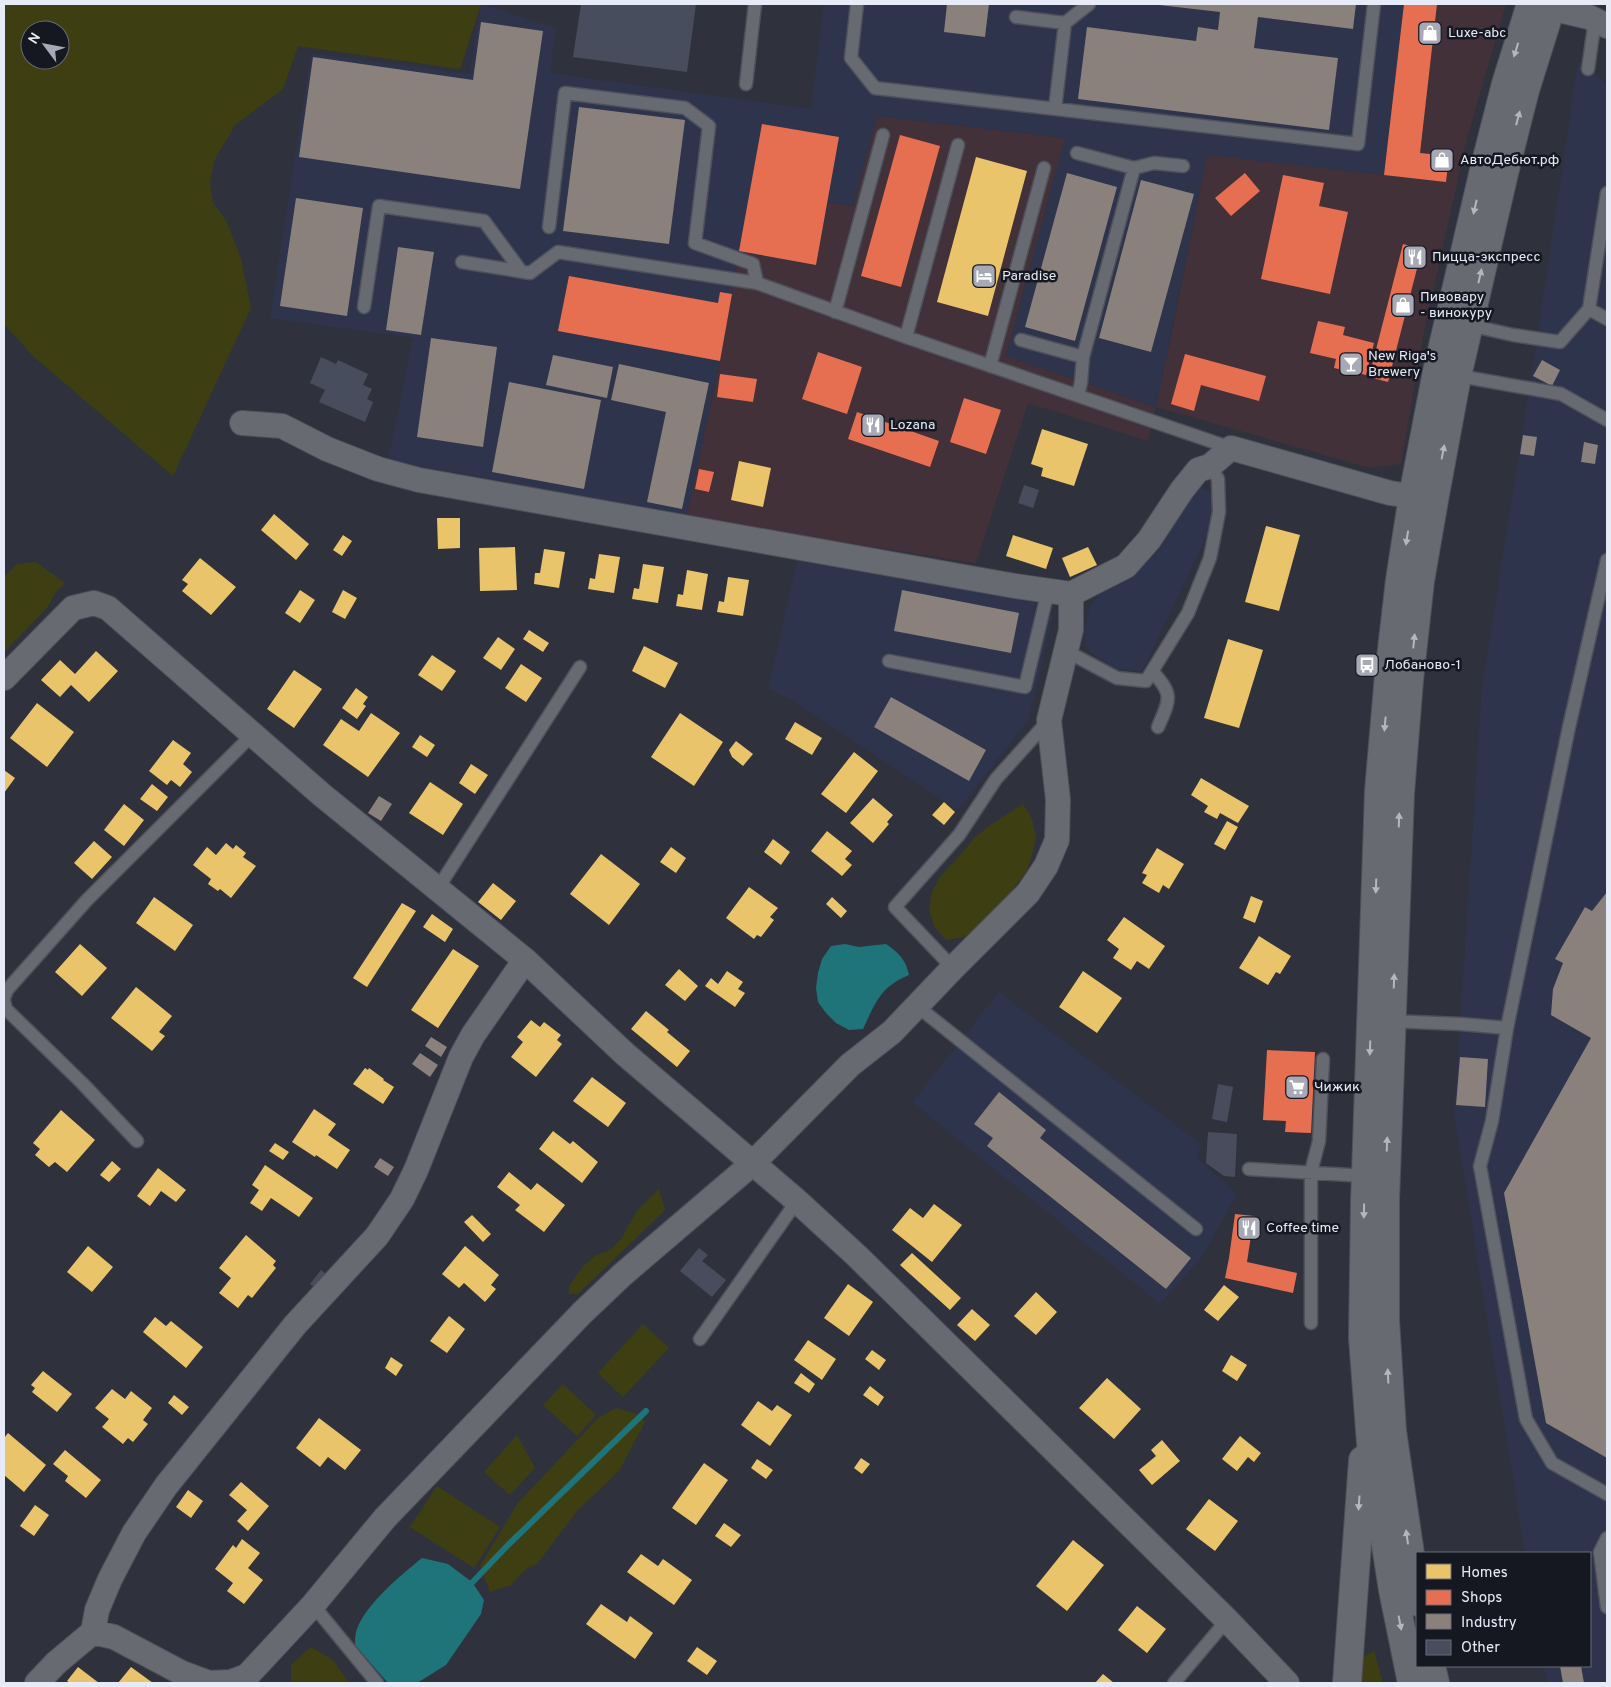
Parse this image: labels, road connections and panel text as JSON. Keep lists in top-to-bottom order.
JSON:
{
  "places": {
    "shop": ["Luxe-abc", "АвтоДебют.рф", "Пивовару - винокуру"],
    "restaurant": ["Пицца-экспресс", "Lozana", "Coffee time"],
    "hotel": ["Paradise"],
    "bar": ["New Riga's Brewery"],
    "bus stop": ["Лобаново-1"],
    "supermarket": ["Чижик"]
  },
  "legend": [
    "Homes",
    "Shops",
    "Industry",
    "Other"
  ],
  "north": "top left"
}
